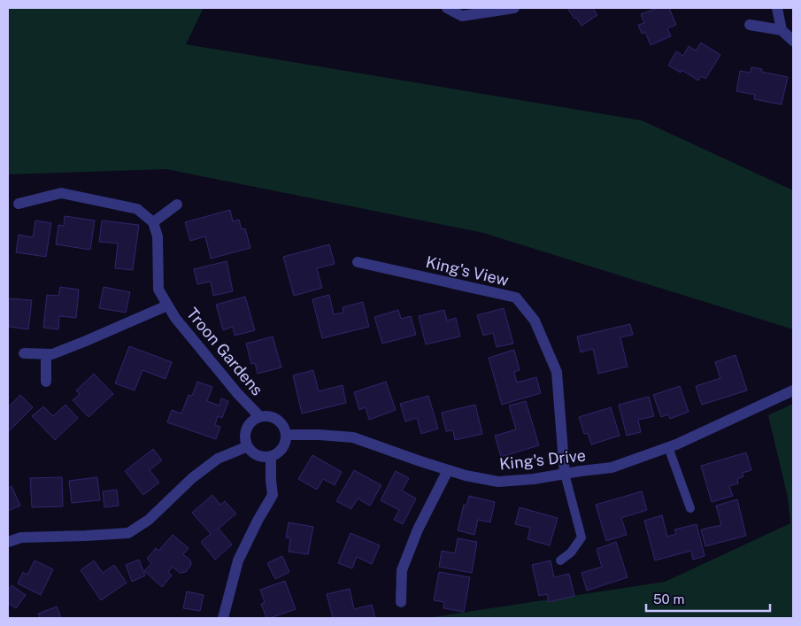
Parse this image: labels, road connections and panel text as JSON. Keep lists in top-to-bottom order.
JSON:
{
  "streets": {
    "street": ["King's View", "Troon Gardens", "King's Drive"]
  },
  "crossings": [
    ["King's View", "King's Drive"],
    ["Troon Gardens", "King's Drive"]
  ],
  "scale_bar": "50 m"
}
